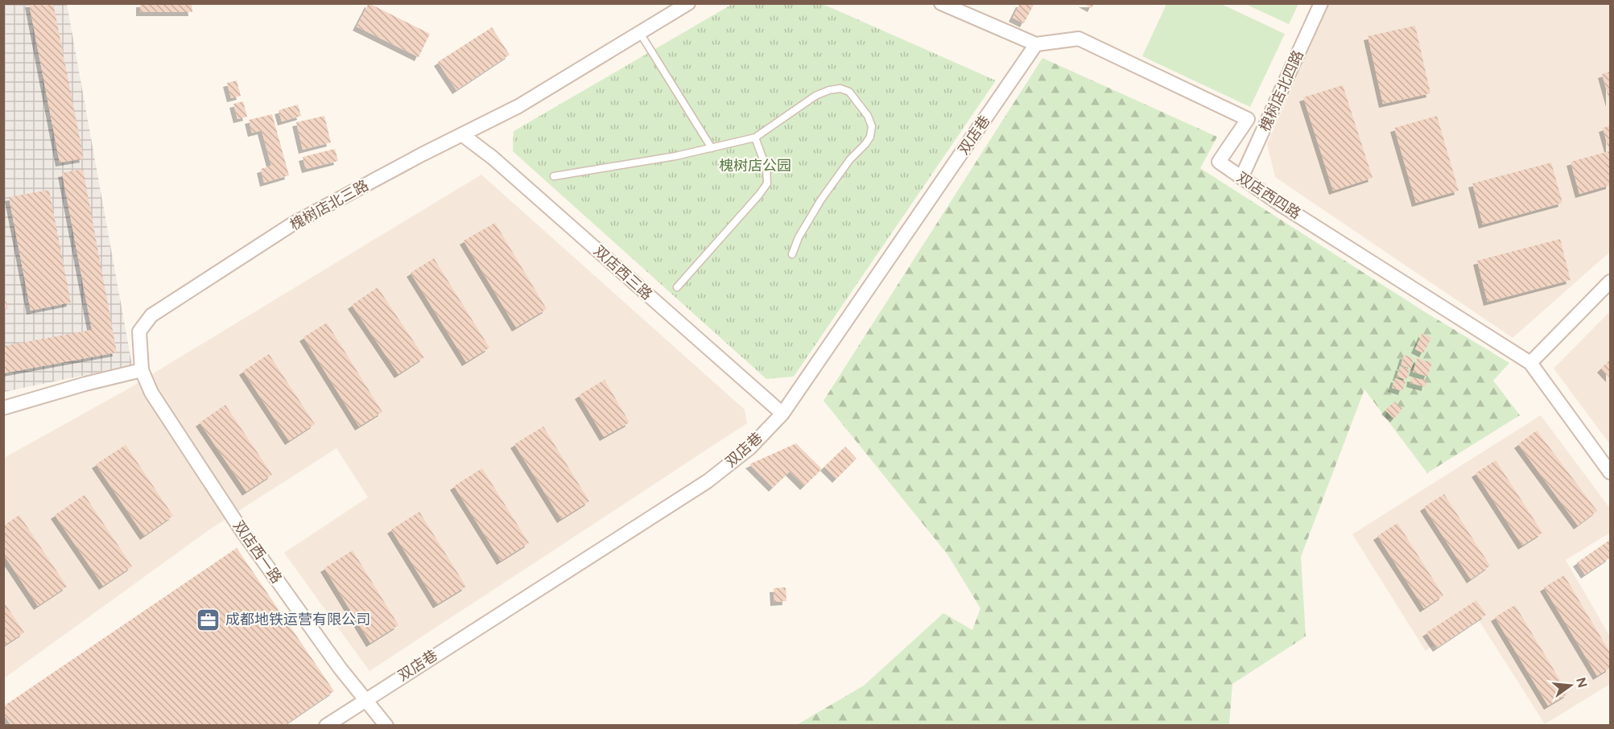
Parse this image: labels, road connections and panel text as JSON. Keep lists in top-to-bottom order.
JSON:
{
  "streets": {
    "street": [
      "槐树店北四路",
      "双店巷",
      "双店西四路",
      "槐树店北三路",
      "双店西三路",
      "双店西一路"
    ]
  },
  "crossings": [
    ["槐树店北四路", "双店西四路"],
    ["双店巷", "双店西四路"],
    ["双店巷", "双店西三路"],
    ["双店巷", "双店西一路"],
    ["槐树店北三路", "双店西三路"],
    ["槐树店北三路", "双店西一路"]
  ],
  "parks": ["槐树店公园"],
  "places": {
    "office": ["成都地铁运营有限公司"]
  },
  "north": "right"
}
